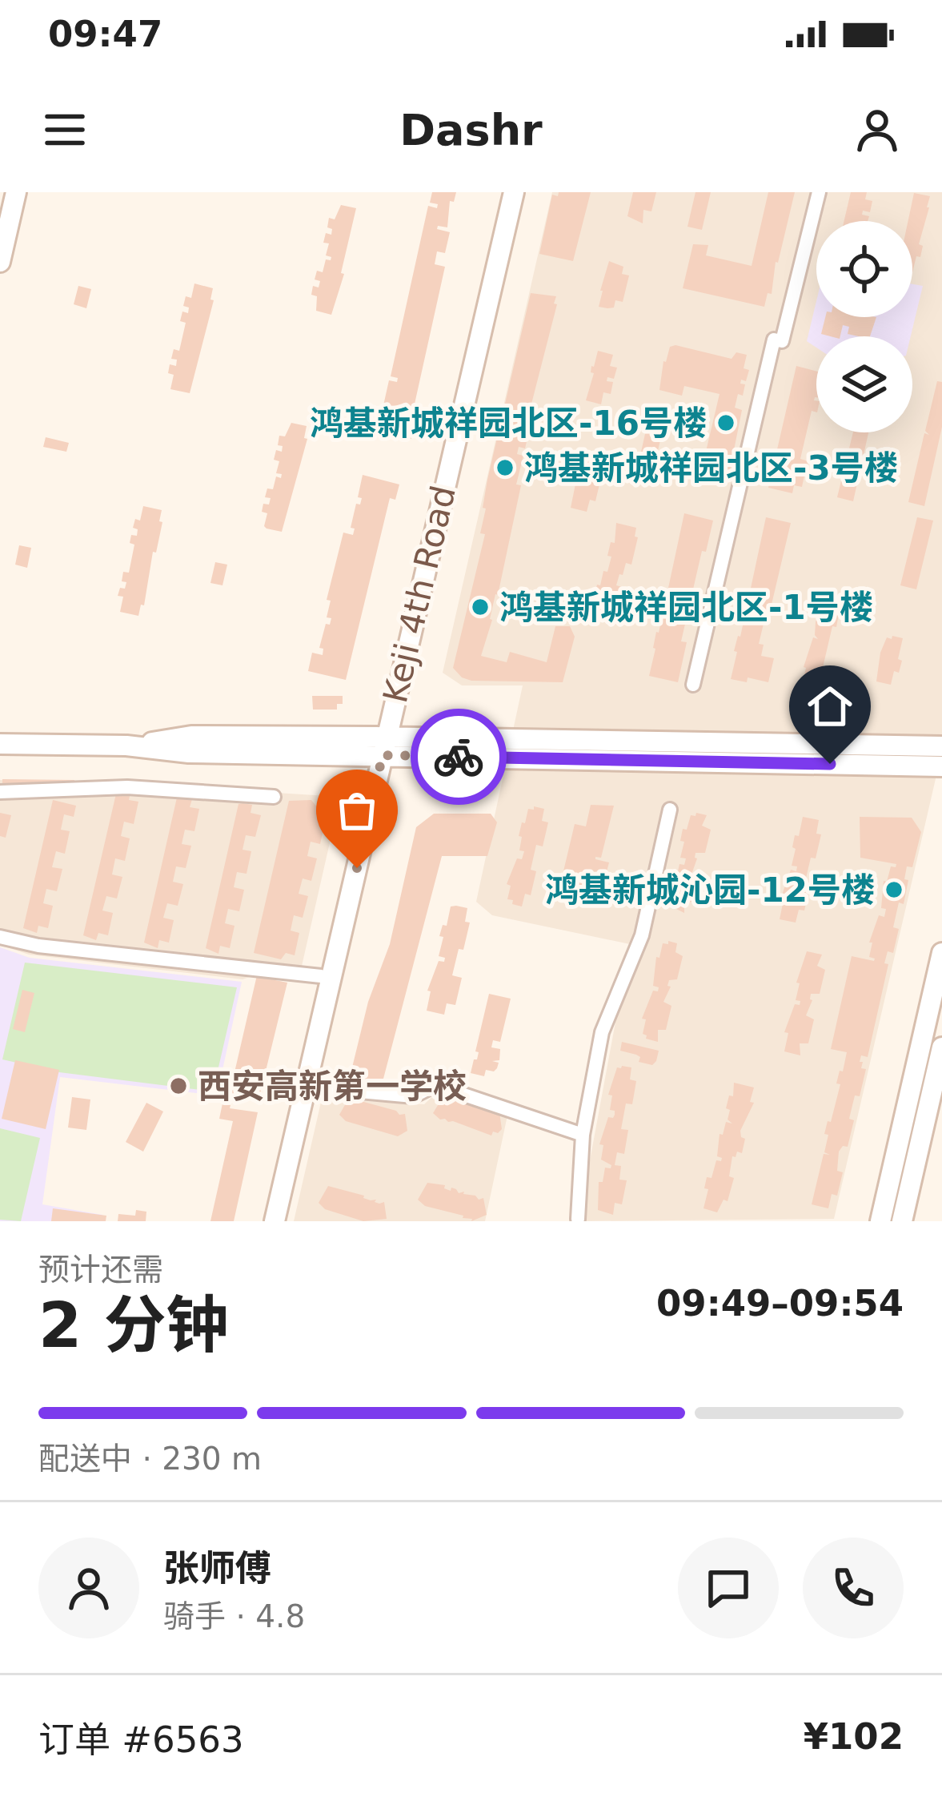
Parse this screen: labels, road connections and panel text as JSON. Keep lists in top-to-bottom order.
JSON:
{
  "streets": {
    "street": ["Keji 4th Road"]
  },
  "places": [
    "鸿基新城祥园北区-16号楼",
    "鸿基新城祥园北区-3号楼",
    "鸿基新城祥园北区-1号楼",
    "鸿基新城沁园-12号楼",
    "西安高新第一学校"
  ],
  "page": {
    "status": "09:47",
    "header": "Dashr",
    "heading": ["2 分钟", "预计还需", "09:49–09:54"],
    "panel": [
      "张师傅",
      "骑手 · 4.8",
      "订单 #6563",
      "¥102"
    ],
    "bar": "配送中 · 230 m"
  }
}
